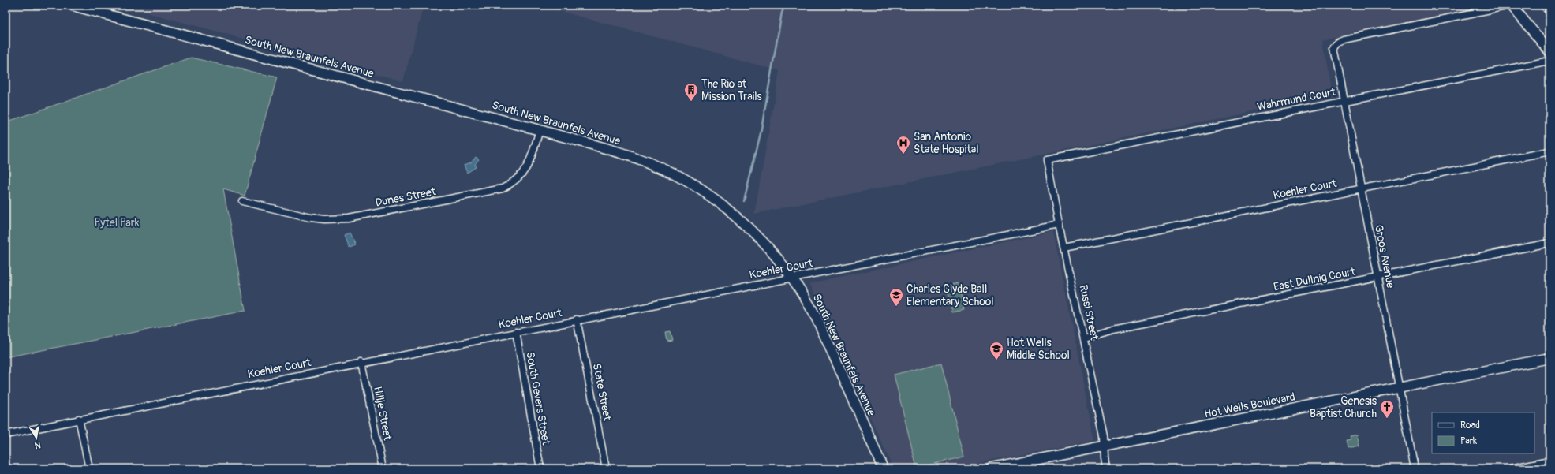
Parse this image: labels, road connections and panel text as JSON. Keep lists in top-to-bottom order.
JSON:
{
  "streets": {
    "main road": ["South New Braunfels Avenue", "Hot Wells Boulevard"],
    "street": [
      "Wahrmund Court",
      "Koehler Court",
      "Dunes Street",
      "Groos Avenue",
      "East Dullnig Court",
      "Russi Street",
      "State Street",
      "South Gevers Street",
      "Hillje Street"
    ]
  },
  "crossings": [
    ["South New Braunfels Avenue", "Koehler Court"],
    ["South New Braunfels Avenue", "Dunes Street"],
    ["Wahrmund Court", "Groos Avenue"],
    ["Wahrmund Court", "Russi Street"],
    ["Koehler Court", "Groos Avenue"],
    ["Koehler Court", "Russi Street"],
    ["Koehler Court", "State Street"],
    ["Koehler Court", "South Gevers Street"],
    ["Koehler Court", "Hillje Street"],
    ["Groos Avenue", "East Dullnig Court"],
    ["Groos Avenue", "Hot Wells Boulevard"],
    ["East Dullnig Court", "Russi Street"],
    ["Russi Street", "Hot Wells Boulevard"]
  ],
  "parks": ["Pytel Park"],
  "places": {
    "building": ["The Rio at Mission Trails"],
    "hospital": ["San Antonio State Hospital"],
    "school or university": ["Charles Clyde Ball Elementary School", "Hot Wells Middle School"],
    "church": ["Genesis Baptist Church"]
  },
  "legend": ["Road", "Park"],
  "north": "bottom"
}
